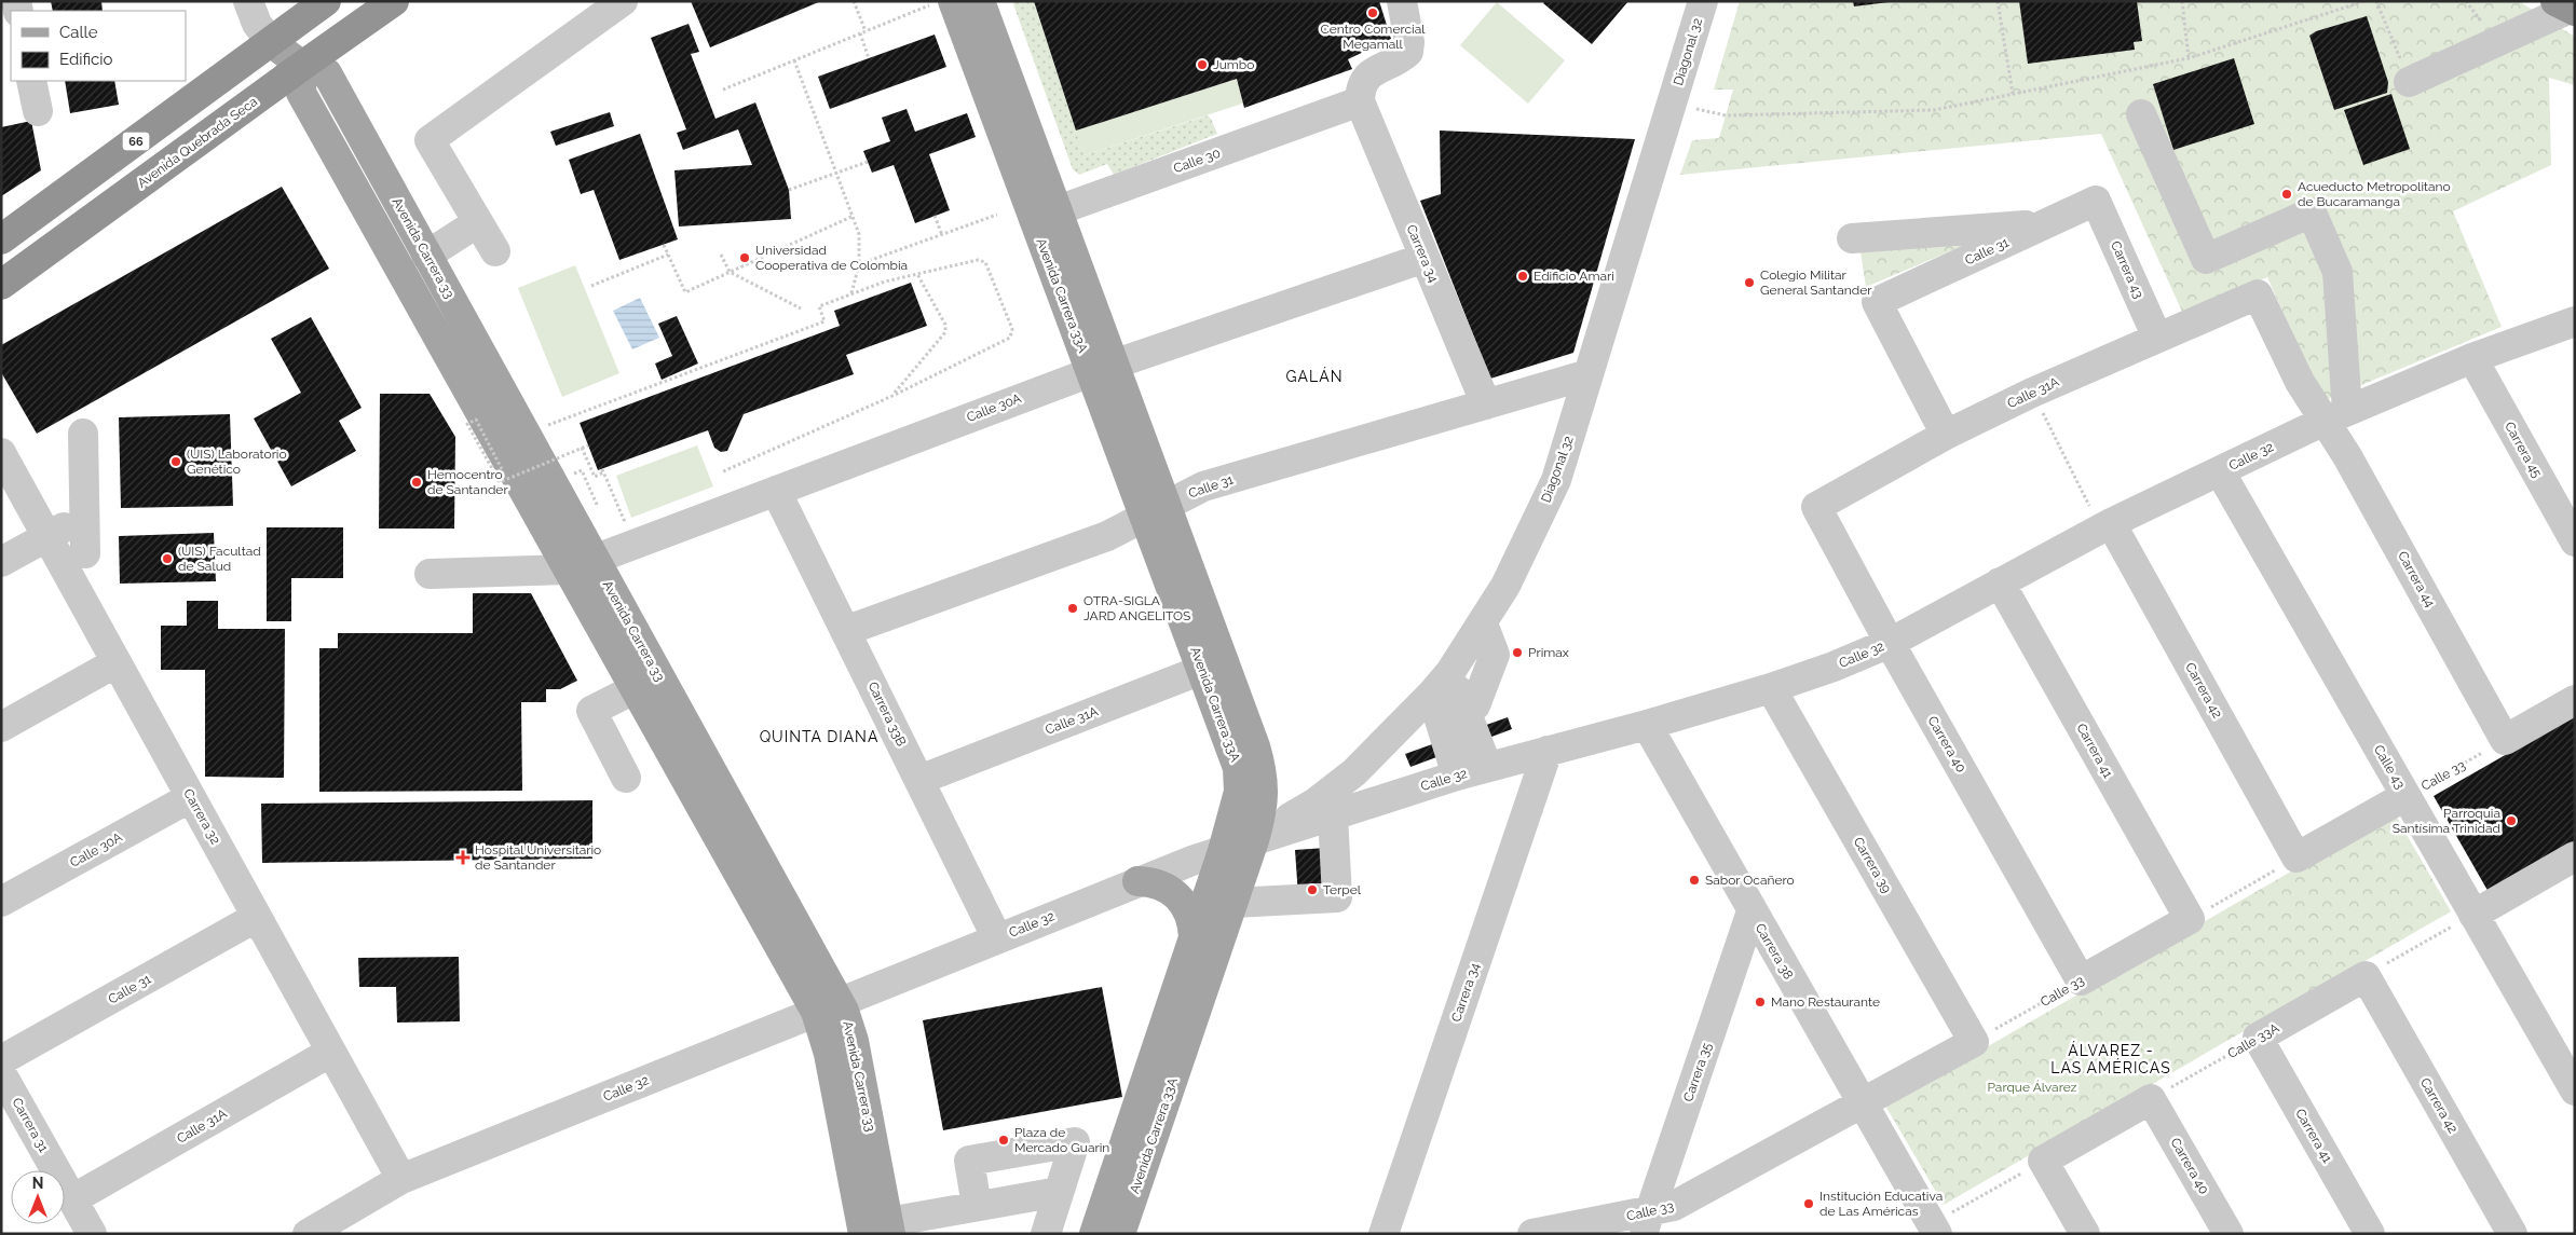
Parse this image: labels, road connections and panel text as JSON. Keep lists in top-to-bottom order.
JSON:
{
  "streets": {
    "highway": ["66", "Avenida Quebrada Seca"],
    "main road": ["Avenida Carrera 33", "Avenida Carrera 33A"],
    "street": [
      "Diagonal 32",
      "Calle 30",
      "Calle 31",
      "Carrera 34",
      "Carrera 43",
      "Calle 31A",
      "Calle 30A",
      "Carrera 45",
      "Calle 32",
      "Carrera 44",
      "Carrera 42",
      "Carrera 33B",
      "Carrera 40",
      "Carrera 41",
      "Calle 43",
      "Calle 33",
      "Carrera 32",
      "Carrera 39",
      "Carrera 38",
      "Calle 33A",
      "Carrera 35",
      "Carrera 31"
    ]
  },
  "crossings": [
    ["Diagonal 32", "Calle 31"],
    ["Diagonal 32", "Avenida Carrera 33A"],
    ["Diagonal 32", "Calle 32"],
    ["66", "Avenida Carrera 33"],
    ["Avenida Quebrada Seca", "Avenida Carrera 33"],
    ["Calle 30", "Carrera 34"],
    ["Calle 30", "Avenida Carrera 33A"],
    ["Avenida Carrera 33", "Calle 30A"],
    ["Avenida Carrera 33", "Calle 32"],
    ["Calle 31", "Carrera 34"],
    ["Calle 31", "Carrera 43"],
    ["Calle 31", "Avenida Carrera 33A"],
    ["Calle 31", "Calle 31A"],
    ["Calle 31", "Carrera 33B"],
    ["Calle 31", "Carrera 32"],
    ["Carrera 34", "Calle 30A"],
    ["Carrera 34", "Calle 32"],
    ["Carrera 43", "Calle 31A"],
    ["Avenida Carrera 33A", "Calle 31A"],
    ["Avenida Carrera 33A", "Calle 30A"],
    ["Avenida Carrera 33A", "Calle 32"],
    ["Calle 31A", "Carrera 44"],
    ["Calle 31A", "Carrera 33B"],
    ["Calle 31A", "Carrera 40"],
    ["Calle 31A", "Carrera 32"],
    ["Calle 31A", "Carrera 31"],
    ["Calle 30A", "Carrera 33B"],
    ["Calle 30A", "Carrera 32"],
    ["Carrera 45", "Calle 32"],
    ["Calle 32", "Carrera 44"],
    ["Calle 32", "Carrera 42"],
    ["Calle 32", "Carrera 33B"],
    ["Calle 32", "Carrera 40"],
    ["Calle 32", "Carrera 41"],
    ["Calle 32", "Calle 43"],
    ["Calle 32", "Carrera 32"],
    ["Calle 32", "Carrera 39"],
    ["Calle 32", "Carrera 38"],
    ["Carrera 44", "Calle 33"],
    ["Carrera 42", "Calle 33"],
    ["Carrera 42", "Calle 33A"],
    ["Carrera 40", "Calle 33"],
    ["Carrera 40", "Calle 33A"],
    ["Carrera 41", "Calle 33"],
    ["Carrera 41", "Calle 33A"],
    ["Calle 43", "Calle 33"],
    ["Calle 33", "Carrera 39"],
    ["Calle 33", "Carrera 38"],
    ["Calle 33", "Carrera 35"],
    ["Carrera 38", "Carrera 35"]
  ],
  "districts": ["GALÁN", "QUINTA DIANA", "ÁLVAREZ - LAS AMÉRICAS"],
  "parks": ["Parque Álvarez"],
  "places": {
    "other": [
      "Centro Comercial Megamall",
      "Jumbo",
      "Acueducto Metropolitano de Bucaramanga",
      "Universidad Cooperativa de Colombia",
      "Edificio Amari",
      "Colegio Militar General Santander",
      "(UIS) Laboratorio Genético",
      "Hemocentro de Santander",
      "(UIS) Facultad de Salud",
      "OTRA-SIGLA JARD ANGELITOS",
      "Primax",
      "Parroquia Santísima Trinidad",
      "Sabor Ocañero",
      "Terpel",
      "Mano Restaurante",
      "Plaza de Mercado Guarin",
      "Institución Educativa de Las Américas"
    ],
    "health": ["Hospital Universitario de Santander"]
  },
  "legend": ["Calle", "Edificio"],
  "north": "top"
}
